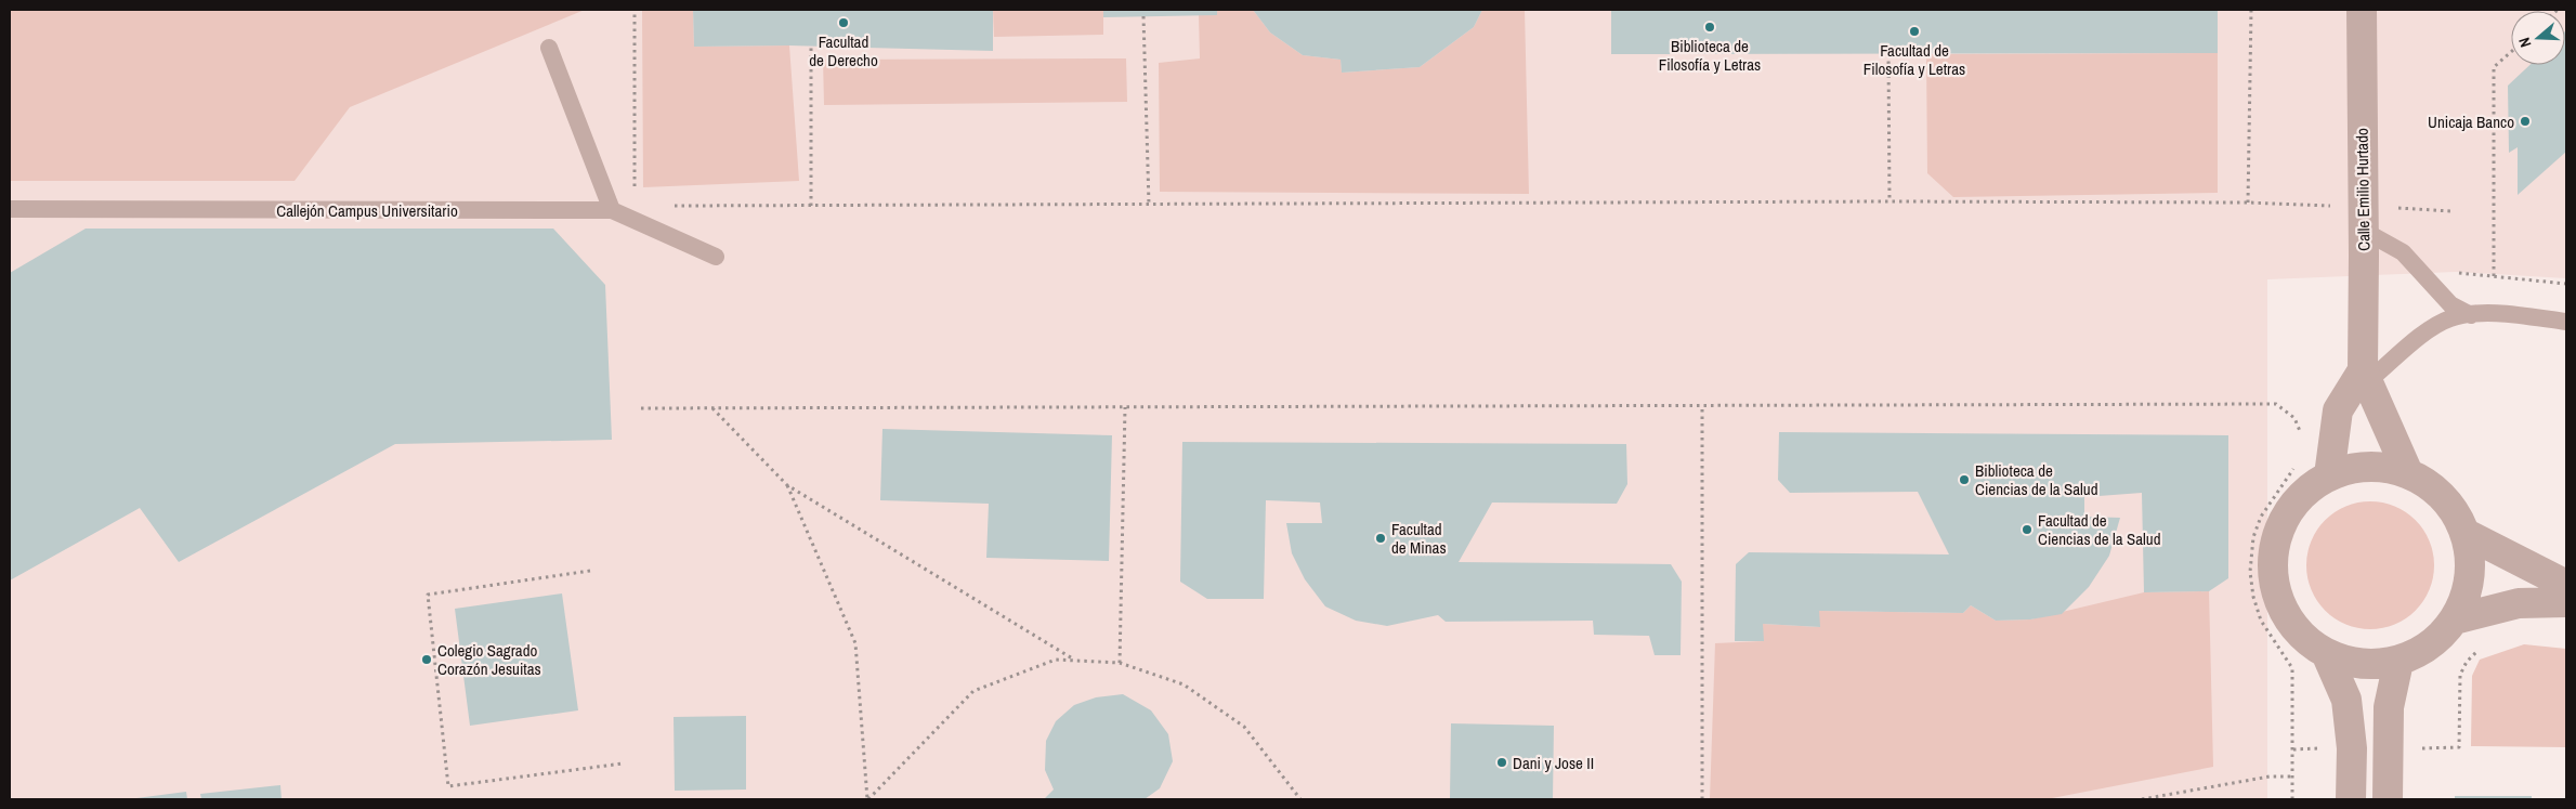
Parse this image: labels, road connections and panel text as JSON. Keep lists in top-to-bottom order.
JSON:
{
  "streets": {
    "street": ["Calle Emilio Hurtado"],
    "lane": ["Callejón Campus Universitario"]
  },
  "places": [
    "Facultad de Derecho",
    "Biblioteca de Filosofía y Letras",
    "Facultad de Filosofía y Letras",
    "Unicaja Banco",
    "Biblioteca de Ciencias de la Salud",
    "Facultad de Ciencias de la Salud",
    "Facultad de Minas",
    "Colegio Sagrado Corazón Jesuitas",
    "Dani y Jose II"
  ],
  "north": "left"
}
